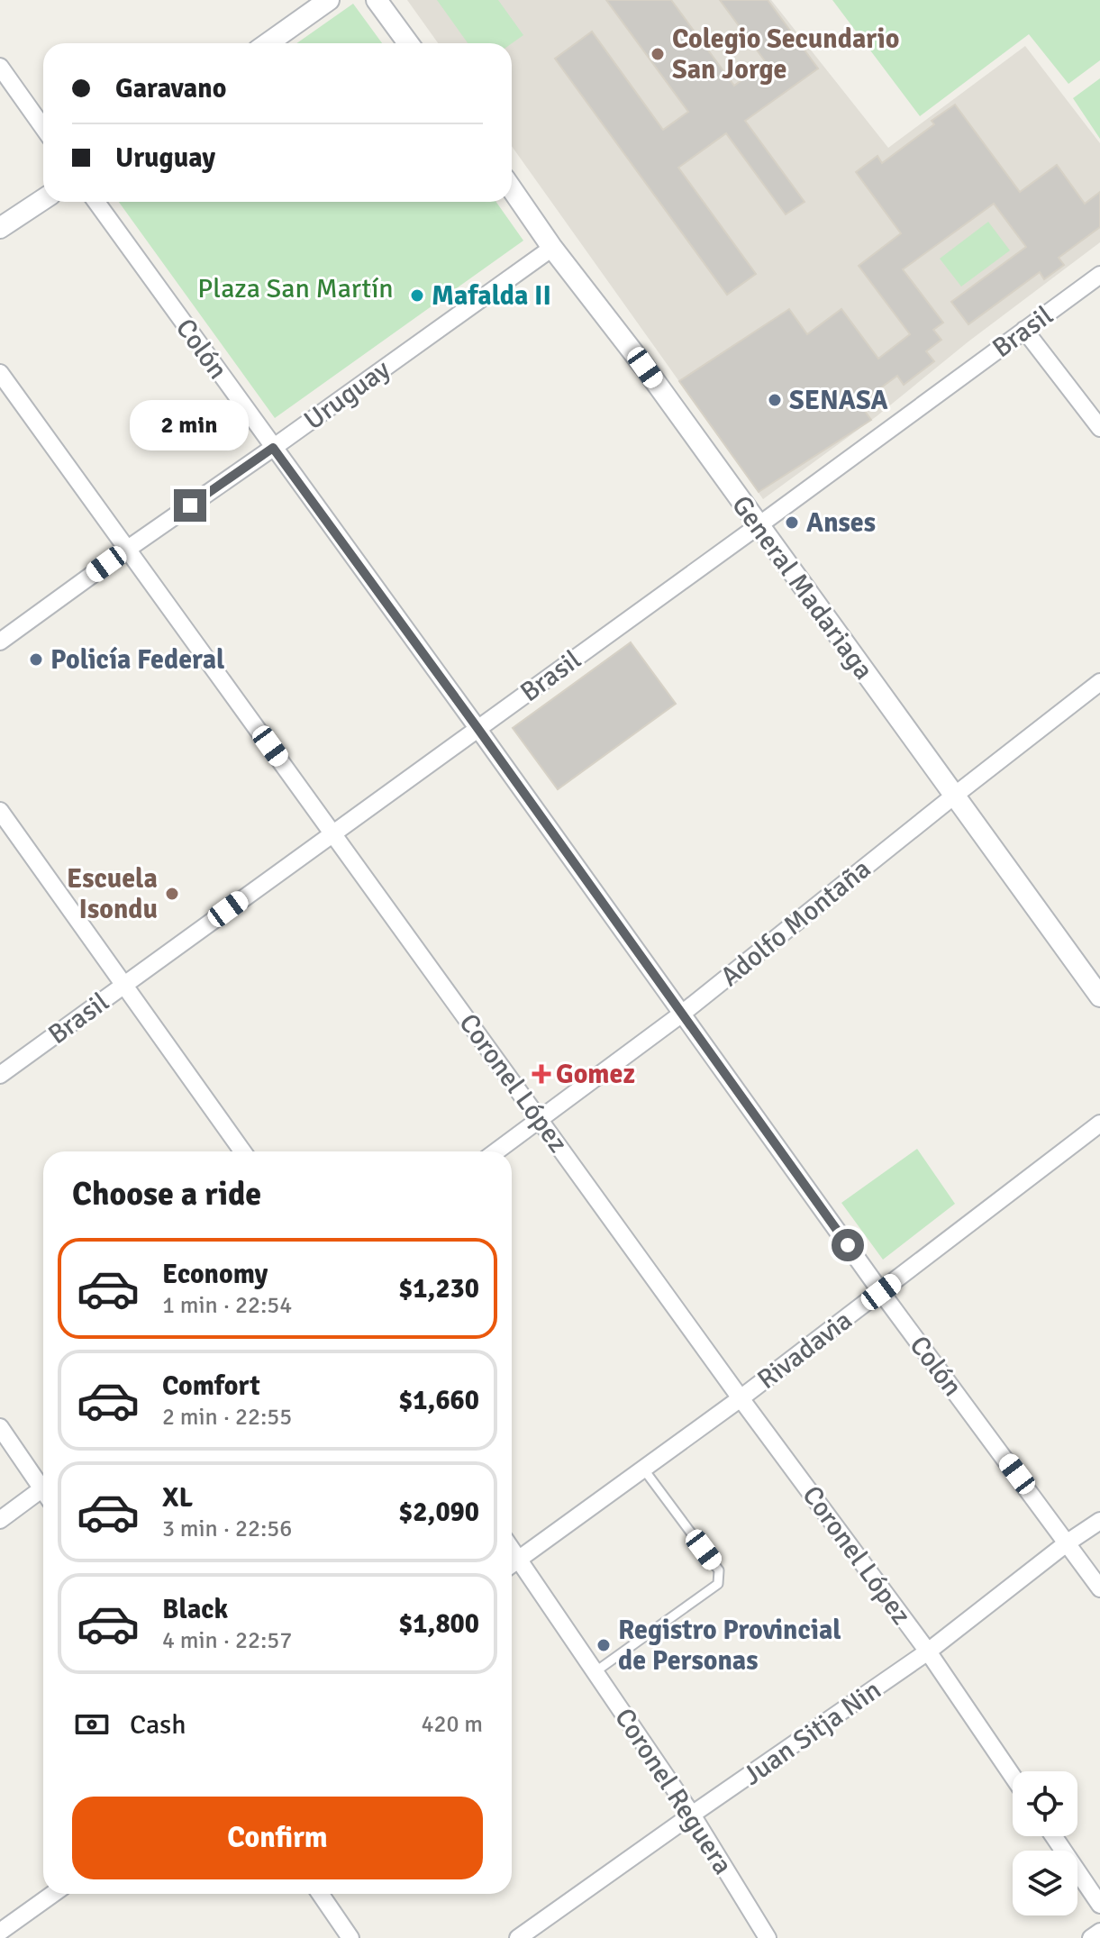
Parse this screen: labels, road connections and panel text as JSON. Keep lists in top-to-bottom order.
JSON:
{
  "streets": {
    "street": [
      "Brasil",
      "Colón",
      "Uruguay",
      "General Madariaga",
      "Adolfo Montaña",
      "Coronel López",
      "Rivadavia",
      "Juan Sitja Nin",
      "Coronel Reguera"
    ]
  },
  "crossings": [
    ["Brasil", "Colón"],
    ["Brasil", "General Madariaga"],
    ["Brasil", "Coronel López"],
    ["Colón", "Uruguay"],
    ["Colón", "Adolfo Montaña"],
    ["Colón", "Rivadavia"],
    ["Colón", "Juan Sitja Nin"],
    ["Uruguay", "General Madariaga"],
    ["Uruguay", "Coronel López"],
    ["General Madariaga", "Adolfo Montaña"],
    ["Adolfo Montaña", "Coronel López"],
    ["Coronel López", "Rivadavia"],
    ["Coronel López", "Juan Sitja Nin"],
    ["Rivadavia", "Coronel Reguera"],
    ["Juan Sitja Nin", "Coronel Reguera"]
  ],
  "parks": ["Plaza San Martín"],
  "places": {
    "other": [
      "Colegio Secundario San Jorge",
      "Mafalda II",
      "SENASA",
      "Anses",
      "Policía Federal",
      "Escuela Isondu",
      "Registro Provincial de Personas"
    ],
    "health": ["Gomez"]
  },
  "page": {
    "banner": ["Garavano", "Uruguay"],
    "bubble": "2 min",
    "heading": "Choose a ride",
    "list": [
      {
        "name": "Economy",
        "note": "1 min · 22:54",
        "value": "$1,230"
      },
      {
        "name": "Comfort",
        "note": "2 min · 22:55",
        "value": "$1,660"
      },
      {
        "name": "XL",
        "note": "3 min · 22:56",
        "value": "$2,090"
      },
      {
        "name": "Black",
        "note": "4 min · 22:57",
        "value": "$1,800"
      }
    ],
    "pay": ["Cash", "420 m"],
    "buttons": "Confirm"
  }
}
